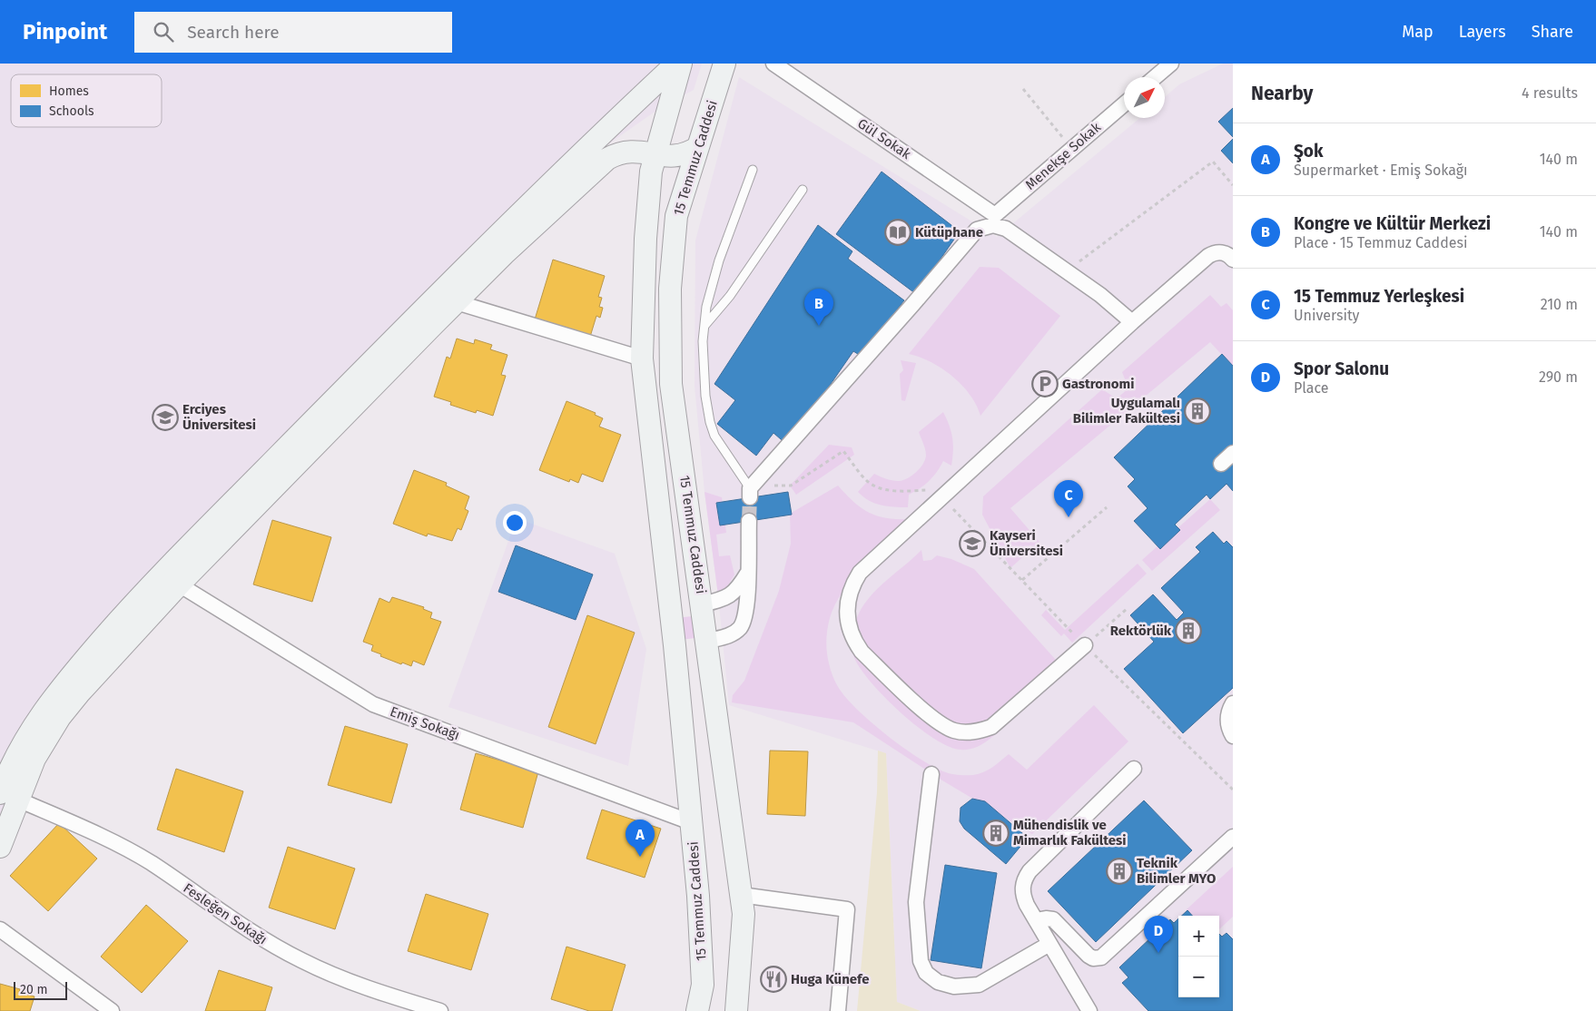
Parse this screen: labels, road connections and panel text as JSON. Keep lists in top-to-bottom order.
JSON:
{
  "streets": {
    "main road": ["15 Temmuz Caddesi"],
    "street": [
      "Gül Sokak",
      "Menekşe Sokak",
      "Emiş Sokağı",
      "Fesleğen Sokağı"
    ]
  },
  "crossings": [
    ["Gül Sokak", "Menekşe Sokak"],
    ["15 Temmuz Caddesi", "Emiş Sokağı"]
  ],
  "places": {
    "library": ["Kütüphane"],
    "parking": ["Gastronomi"],
    "building": [
      "Uygulamalı Bilimler Fakültesi",
      "Rektörlük",
      "Mühendislik ve Mimarlık Fakültesi",
      "Teknik Bilimler MYO"
    ],
    "school or university": ["Erciyes Üniversitesi", "Kayseri Üniversitesi"],
    "restaurant": ["Huga Künefe"]
  },
  "legend": ["Homes", "Schools"],
  "scale_bar": "20 m",
  "north": "top right",
  "page": {
    "header": "Pinpoint",
    "search": "Search here",
    "nav": ["Map", "Layers", "Share"],
    "heading": ["Nearby", "4 results"],
    "list": [
      {
        "mark": "A",
        "name": "Şok",
        "note": "Supermarket · Emiş Sokağı",
        "value": "140 m"
      },
      {
        "mark": "B",
        "name": "Kongre ve Kültür Merkezi",
        "note": "Place · 15 Temmuz Caddesi",
        "value": "140 m"
      },
      {
        "mark": "C",
        "name": "15 Temmuz Yerleşkesi",
        "note": "University",
        "value": "210 m"
      },
      {
        "mark": "D",
        "name": "Spor Salonu",
        "note": "Place",
        "value": "290 m"
      }
    ],
    "pins": [
      "B",
      "C",
      "A",
      "D"
    ],
    "map_buttons": ["+", "−"],
    "scale": "20 m"
  }
}
